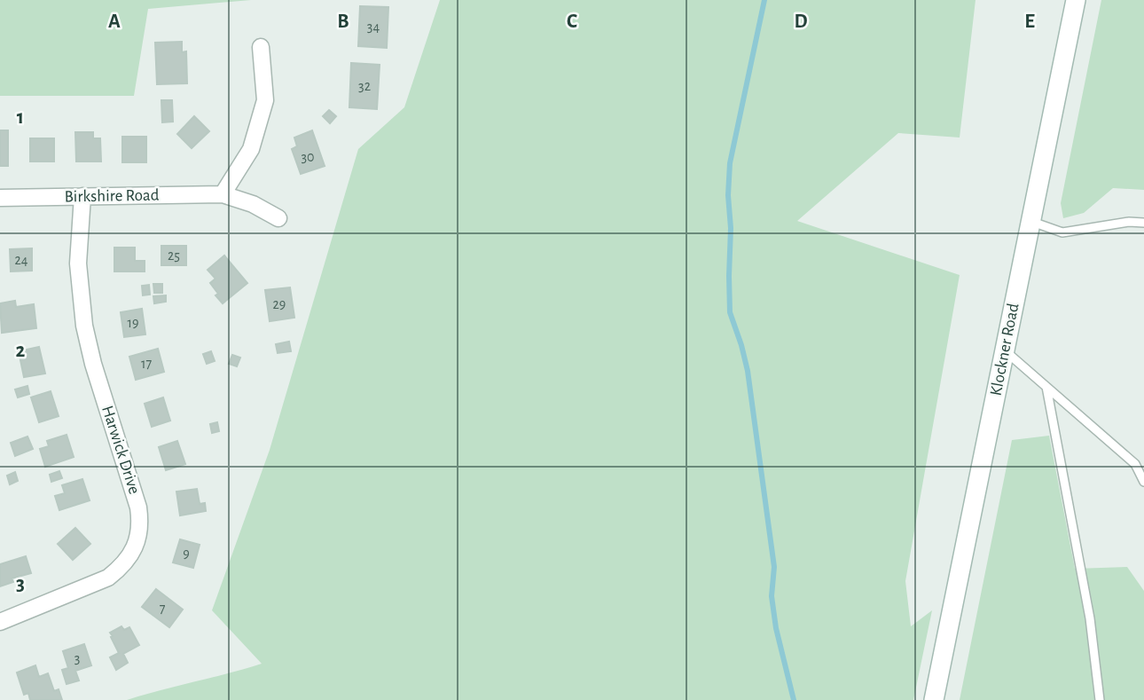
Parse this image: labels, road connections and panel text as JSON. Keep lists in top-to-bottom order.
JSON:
{
  "streets": {
    "main road": ["Klockner Road"],
    "street": ["Birkshire Road", "Harwick Drive"]
  },
  "crossings": [
    ["Birkshire Road", "Harwick Drive"]
  ],
  "house_numbers": [
    "34",
    "32",
    "30",
    "25",
    "24",
    "29",
    "19",
    "17",
    "9",
    "7",
    "3"
  ],
  "grid": {
    "columns": [
      "A",
      "B",
      "C",
      "D",
      "E"
    ],
    "rows": ["1", "2", "3"]
  }
}
